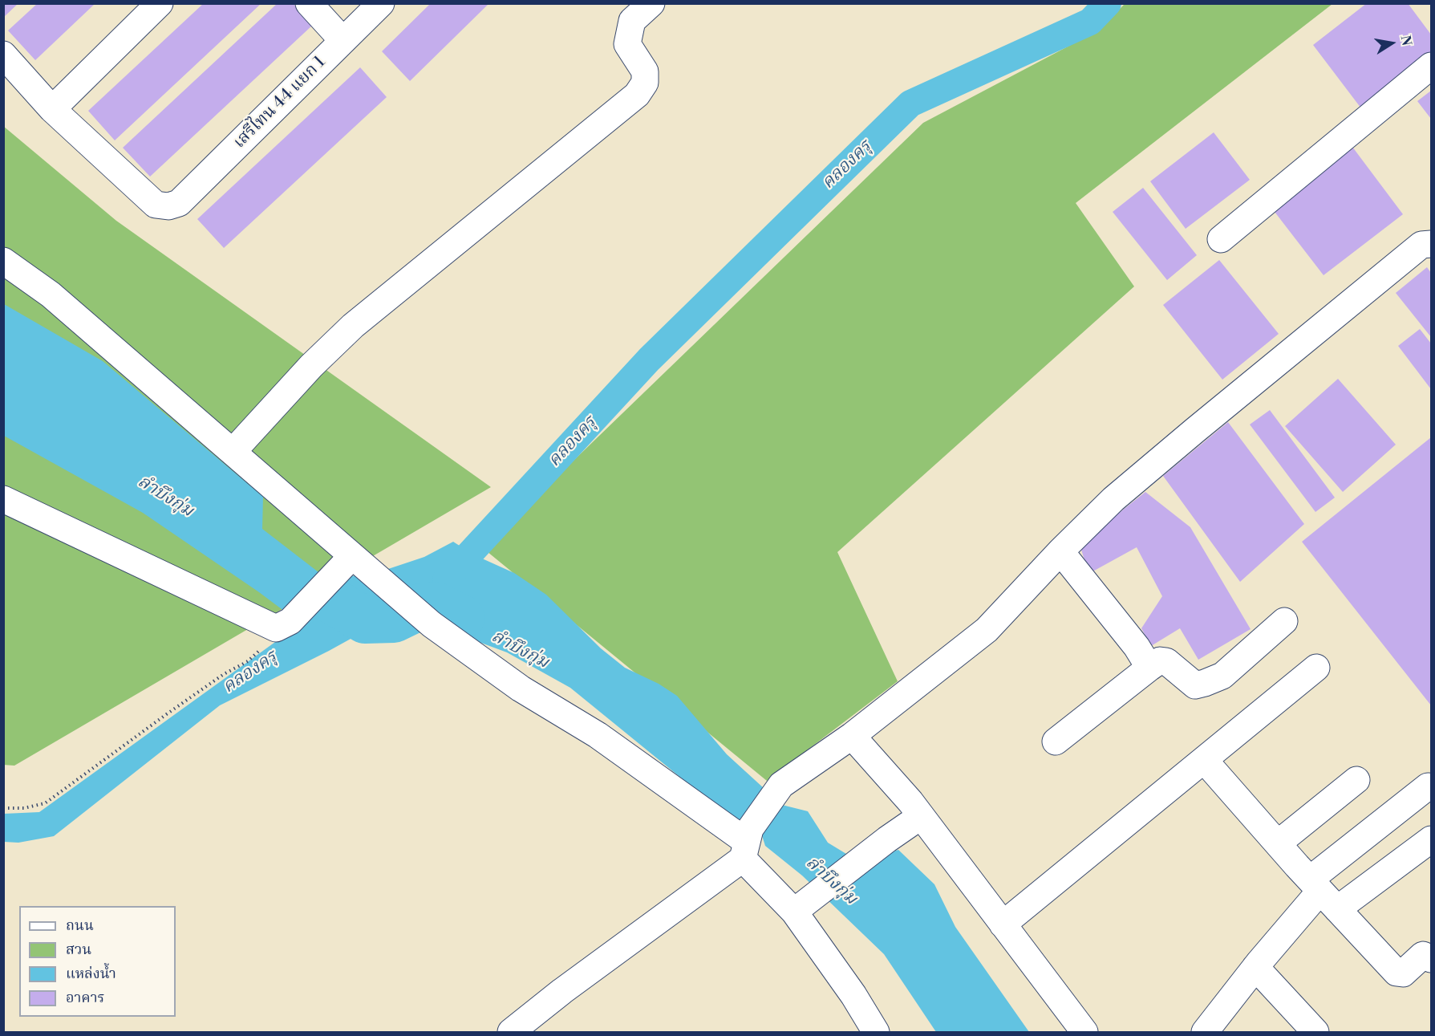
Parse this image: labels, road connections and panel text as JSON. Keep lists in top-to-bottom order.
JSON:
{
  "streets": {
    "street": ["เสรีไทน 44 แยก 1"]
  },
  "water": ["คลองครุ", "ลำบึงกุ่ม"],
  "legend": [
    "ถนน",
    "สวน",
    "แหล่งน้ำ",
    "อาคาร"
  ],
  "north": "right"
}
